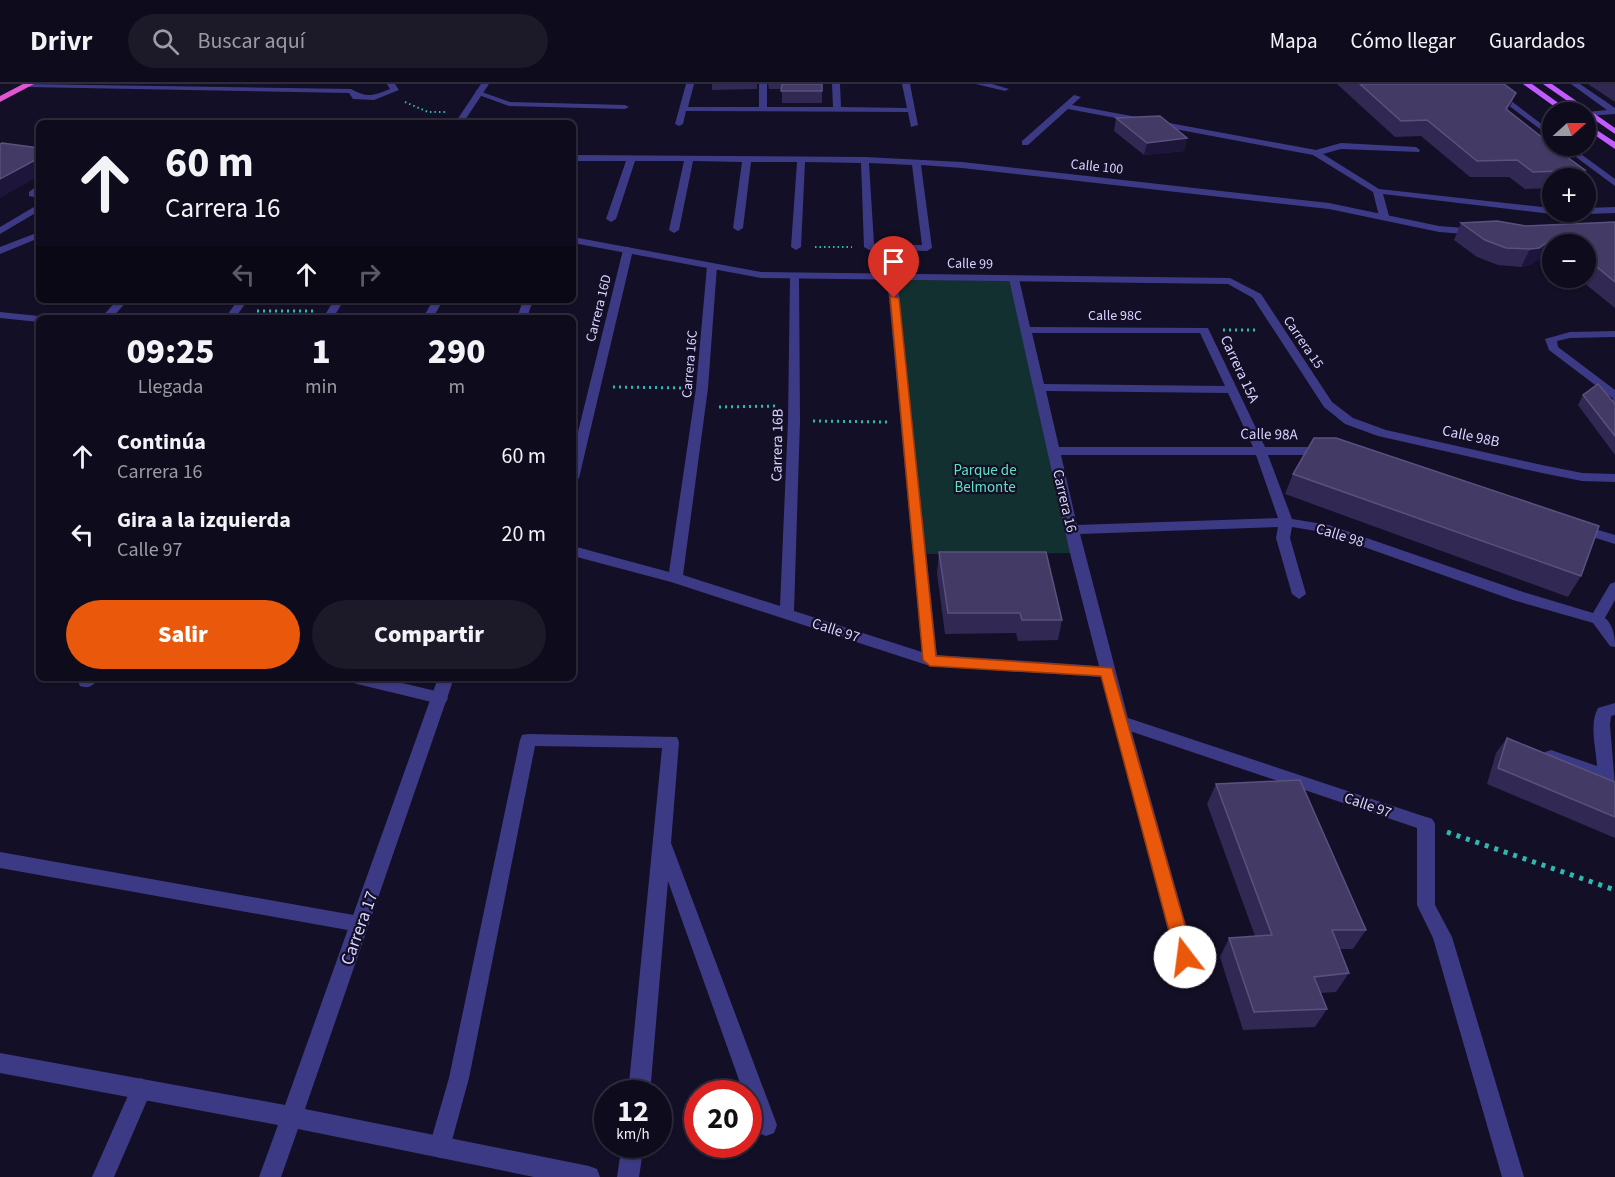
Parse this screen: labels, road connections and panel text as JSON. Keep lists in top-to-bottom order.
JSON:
{
  "streets": {
    "street": [
      "Calle 100",
      "Calle 99",
      "Carrera 16D",
      "Calle 98C",
      "Carrera 15",
      "Carrera 16C",
      "Carrera 15A",
      "Calle 98A",
      "Calle 98B",
      "Carrera 16B",
      "Carrera 16",
      "Calle 98",
      "Calle 97",
      "Carrera 17"
    ]
  },
  "crossings": [
    ["Calle 99", "Carrera 16D"],
    ["Calle 99", "Carrera 15"],
    ["Calle 99", "Carrera 16C"],
    ["Calle 99", "Carrera 16B"],
    ["Calle 99", "Carrera 16"],
    ["Calle 98C", "Carrera 15A"],
    ["Calle 98C", "Carrera 16"],
    ["Carrera 15", "Calle 98B"],
    ["Carrera 16C", "Calle 97"],
    ["Carrera 15A", "Calle 98A"],
    ["Carrera 15A", "Calle 98"],
    ["Calle 98A", "Carrera 16"],
    ["Carrera 16B", "Calle 97"],
    ["Carrera 16", "Calle 98"],
    ["Carrera 16", "Calle 97"]
  ],
  "parks": ["Parque de Belmonte"],
  "north": "right",
  "page": {
    "header": "Drivr",
    "search": "Buscar aquí",
    "nav": ["Mapa", "Cómo llegar", "Guardados"],
    "map_buttons": ["+", "−"],
    "turn": ["60 m", "Carrera 16"],
    "eta": [
      "09:25",
      "Llegada",
      "1",
      "min",
      "290",
      "m"
    ],
    "list": [
      {
        "name": "Continúa",
        "note": "Carrera 16",
        "value": "60 m"
      },
      {
        "name": "Gira a la izquierda",
        "note": "Calle 97",
        "value": "20 m"
      }
    ],
    "buttons": ["Salir", "Compartir"],
    "speed": "12 km/h",
    "limit": "20"
  }
}
